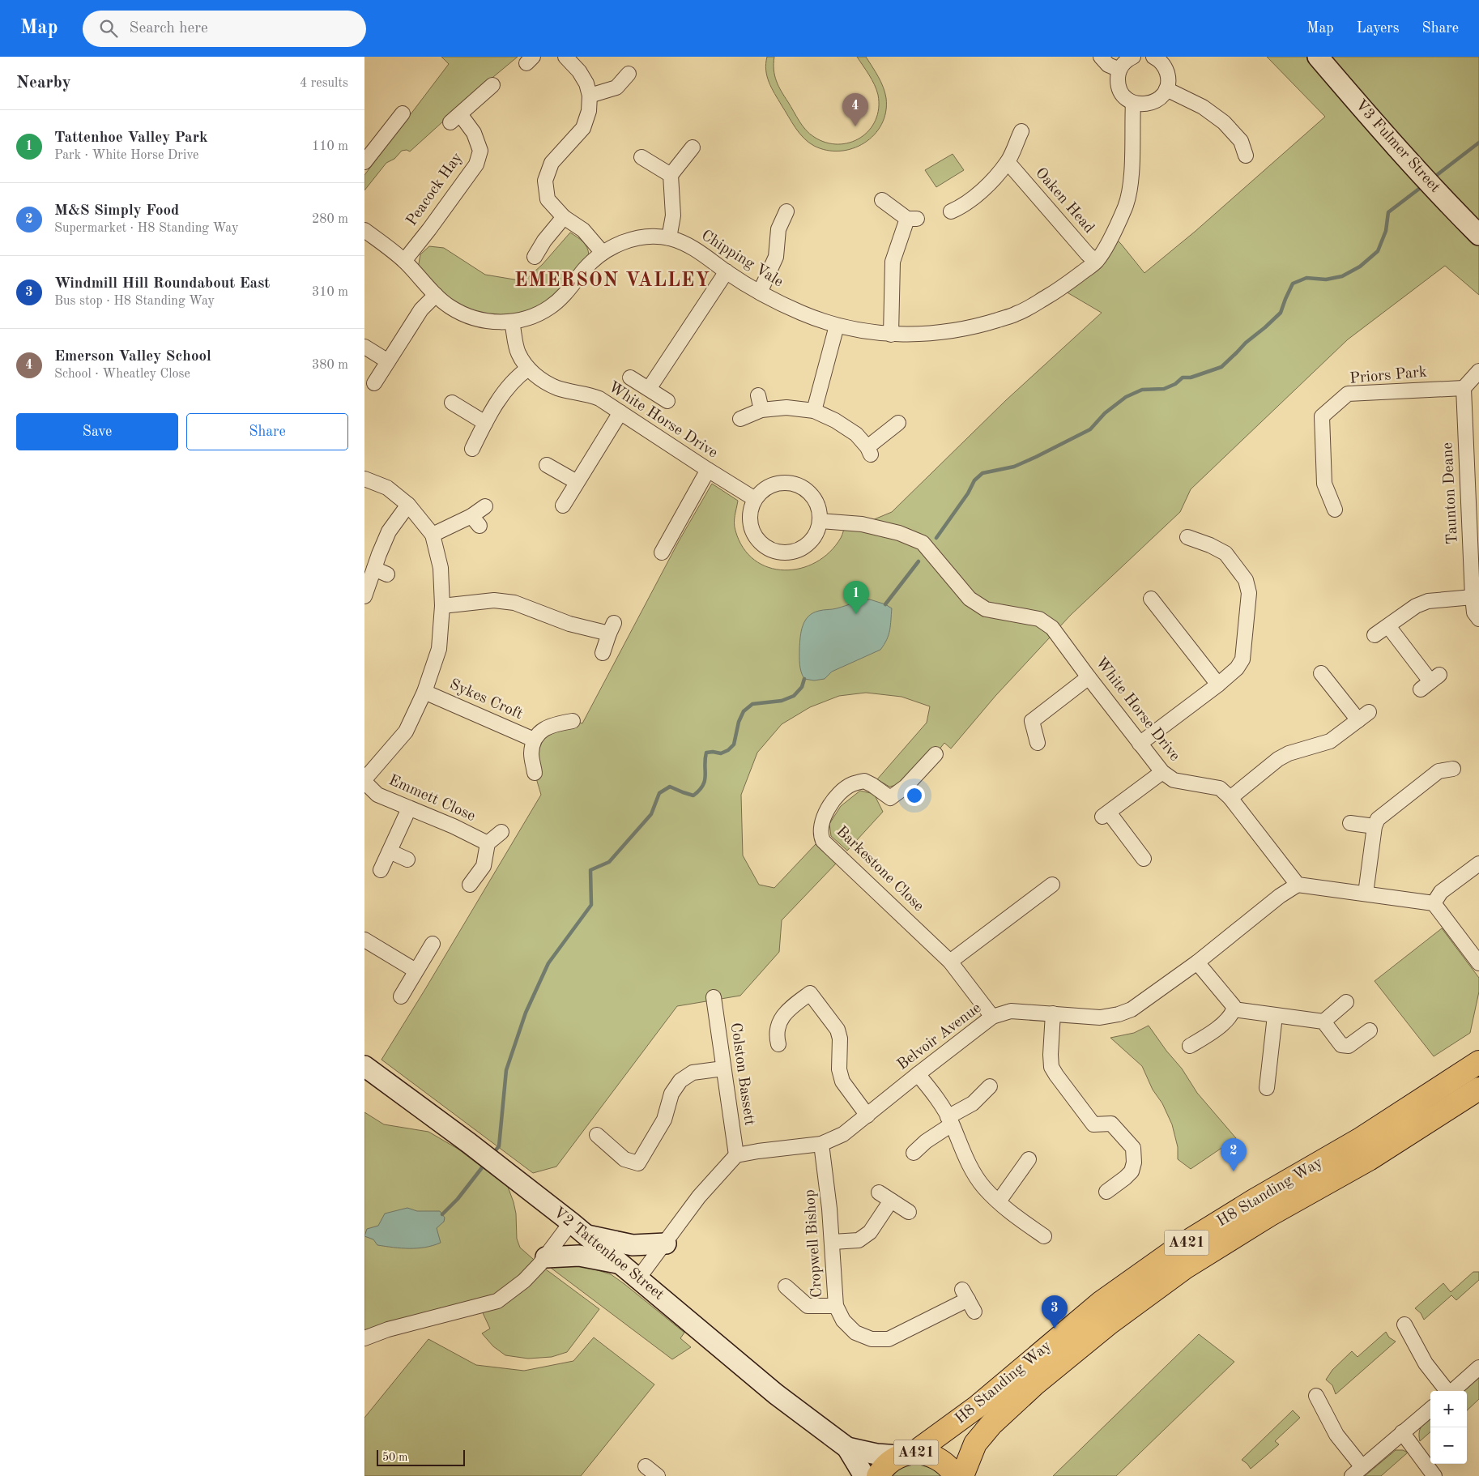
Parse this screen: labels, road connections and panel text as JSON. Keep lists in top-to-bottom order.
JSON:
{
  "streets": {
    "highway": ["H8 Standing Way", "A421"],
    "street": [
      "V3 Fulmer Street",
      "Peacock Hay",
      "Oaken Head",
      "Chipping Vale",
      "Priors Park",
      "White Horse Drive",
      "Taunton Deane",
      "Sykes Croft",
      "Emmett Close",
      "Barkestone Close",
      "Belvoir Avenue",
      "Colston Bassett",
      "Cropwell Bishop",
      "V2 Tattenhoe Street"
    ]
  },
  "crossings": [
    ["Peacock Hay", "Chipping Vale"],
    ["Oaken Head", "Chipping Vale"],
    ["Chipping Vale", "White Horse Drive"],
    ["Priors Park", "Taunton Deane"],
    ["White Horse Drive", "Belvoir Avenue"],
    ["Barkestone Close", "Belvoir Avenue"],
    ["Belvoir Avenue", "Colston Bassett"],
    ["Belvoir Avenue", "Cropwell Bishop"],
    ["H8 Standing Way", "A421"],
    ["H8 Standing Way", "V2 Tattenhoe Street"],
    ["A421", "V2 Tattenhoe Street"]
  ],
  "districts": ["EMERSON VALLEY"],
  "scale_bar": "50 m",
  "page": {
    "header": "Map",
    "search": "Search here",
    "nav": ["Map", "Layers", "Share"],
    "heading": ["Nearby", "4 results"],
    "pins": [
      "4",
      "1",
      "2",
      "3"
    ],
    "list": [
      {
        "mark": "1",
        "name": "Tattenhoe Valley Park",
        "note": "Park · White Horse Drive",
        "value": "110 m"
      },
      {
        "mark": "2",
        "name": "M&S Simply Food",
        "note": "Supermarket · H8 Standing Way",
        "value": "280 m"
      },
      {
        "mark": "3",
        "name": "Windmill Hill Roundabout East",
        "note": "Bus stop · H8 Standing Way",
        "value": "310 m"
      },
      {
        "mark": "4",
        "name": "Emerson Valley School",
        "note": "School · Wheatley Close",
        "value": "380 m"
      }
    ],
    "buttons": ["Save", "Share"],
    "map_buttons": ["+", "−"],
    "scale": "50 m"
  }
}
